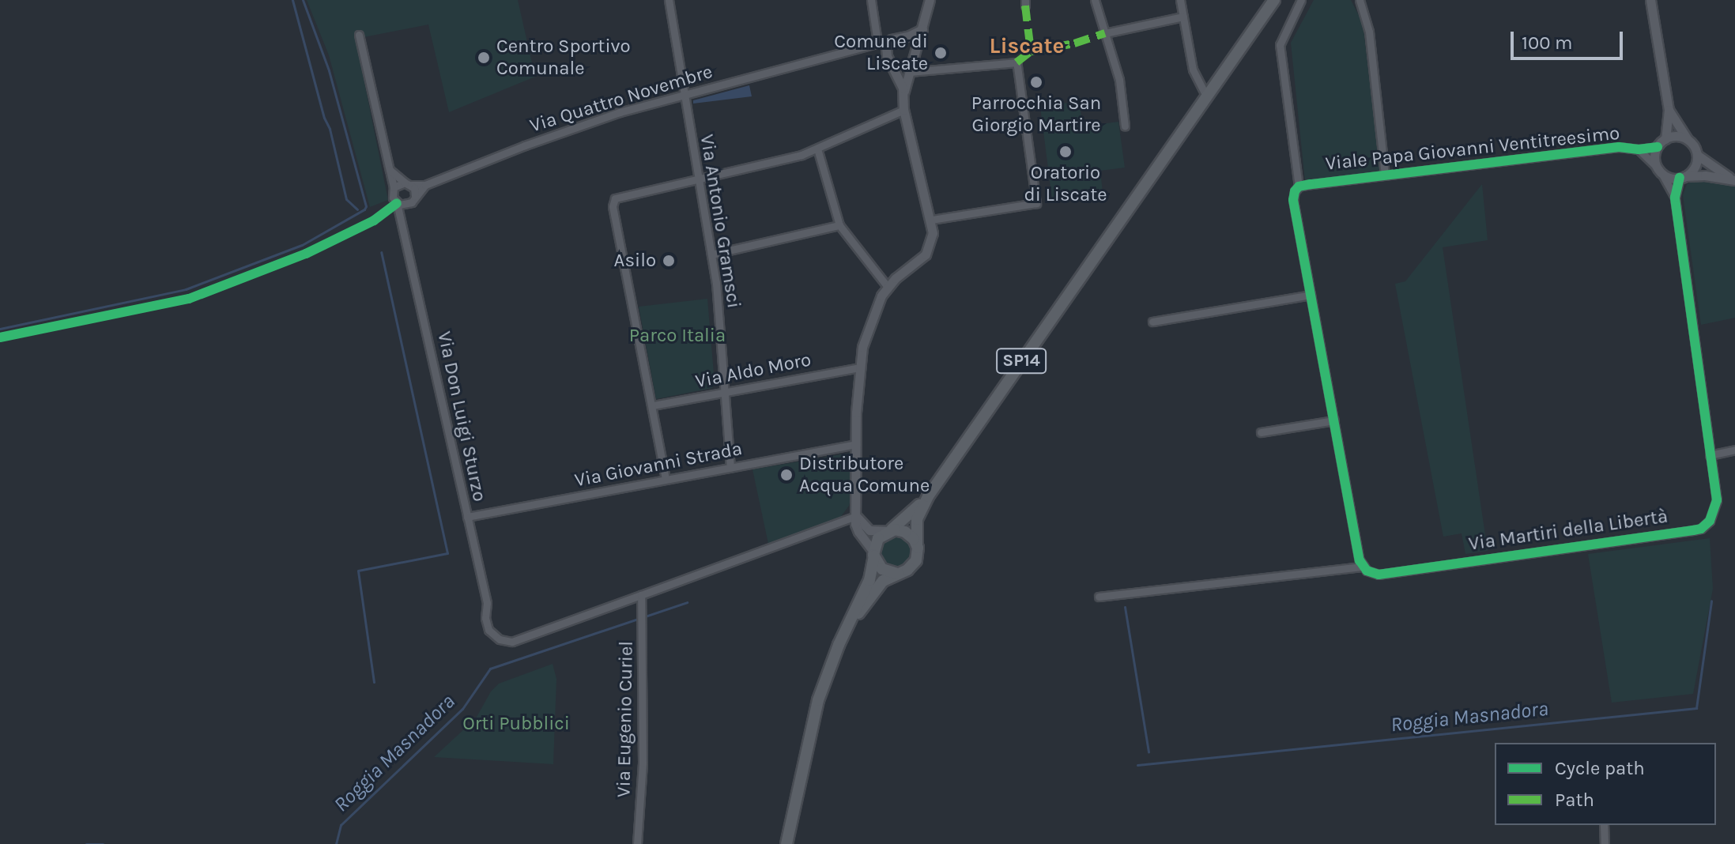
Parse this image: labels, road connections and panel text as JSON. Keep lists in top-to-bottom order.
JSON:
{
  "streets": {
    "main road": ["SP14"],
    "street": [
      "Via Quattro Novembre",
      "Viale Papa Giovanni Ventitreesimo",
      "Via Antonio Gramsci",
      "Via Aldo Moro",
      "Via Don Luigi Sturzo",
      "Via Giovanni Strada",
      "Via Martiri della Libertà",
      "Via Eugenio Curiel"
    ]
  },
  "crossings": [
    ["Via Quattro Novembre", "Via Antonio Gramsci"],
    ["Via Quattro Novembre", "Via Don Luigi Sturzo"],
    ["Viale Papa Giovanni Ventitreesimo", "Via Martiri della Libertà"],
    ["Via Antonio Gramsci", "Via Aldo Moro"],
    ["Via Antonio Gramsci", "Via Giovanni Strada"],
    ["Via Don Luigi Sturzo", "Via Giovanni Strada"],
    ["Via Don Luigi Sturzo", "Via Eugenio Curiel"]
  ],
  "districts": ["Liscate"],
  "water": ["Roggia Masnadora"],
  "parks": ["Parco Italia", "Orti Pubblici"],
  "places": [
    "Comune di Liscate",
    "Centro Sportivo Comunale",
    "Parrocchia San Giorgio Martire",
    "Oratorio di Liscate",
    "Asilo",
    "Distributore Acqua Comune"
  ],
  "legend": ["Cycle path", "Path"],
  "scale_bar": "100 m"
}
